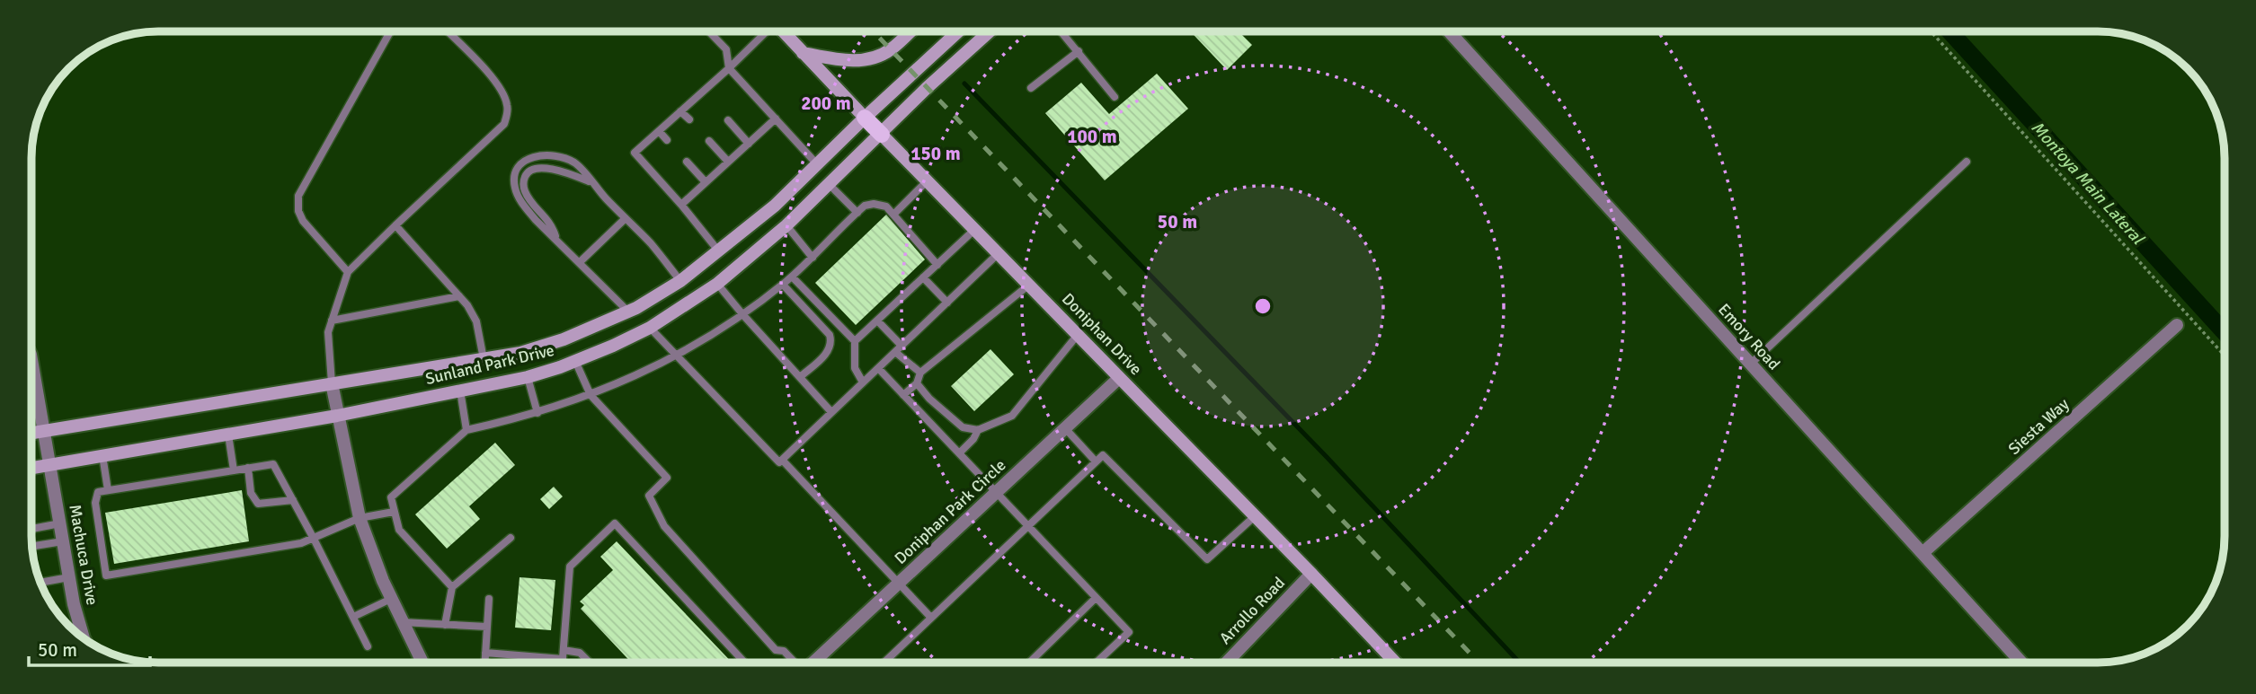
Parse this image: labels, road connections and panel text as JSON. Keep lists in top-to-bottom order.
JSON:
{
  "streets": {
    "main road": ["Doniphan Drive", "Sunland Park Drive"],
    "street": [
      "Emory Road",
      "Siesta Way",
      "Doniphan Park Circle",
      "Machuca Drive",
      "Arrollo Road"
    ]
  },
  "crossings": [
    ["Doniphan Drive", "Sunland Park Drive"],
    ["Doniphan Drive", "Doniphan Park Circle"],
    ["Doniphan Drive", "Arrollo Road"],
    ["Emory Road", "Siesta Way"],
    ["Sunland Park Drive", "Machuca Drive"]
  ],
  "water": ["Montoya Main Lateral"],
  "scale_bar": "50 m",
  "rings": [
    "200 m",
    "100 m",
    "150 m",
    "50 m"
  ]
}
